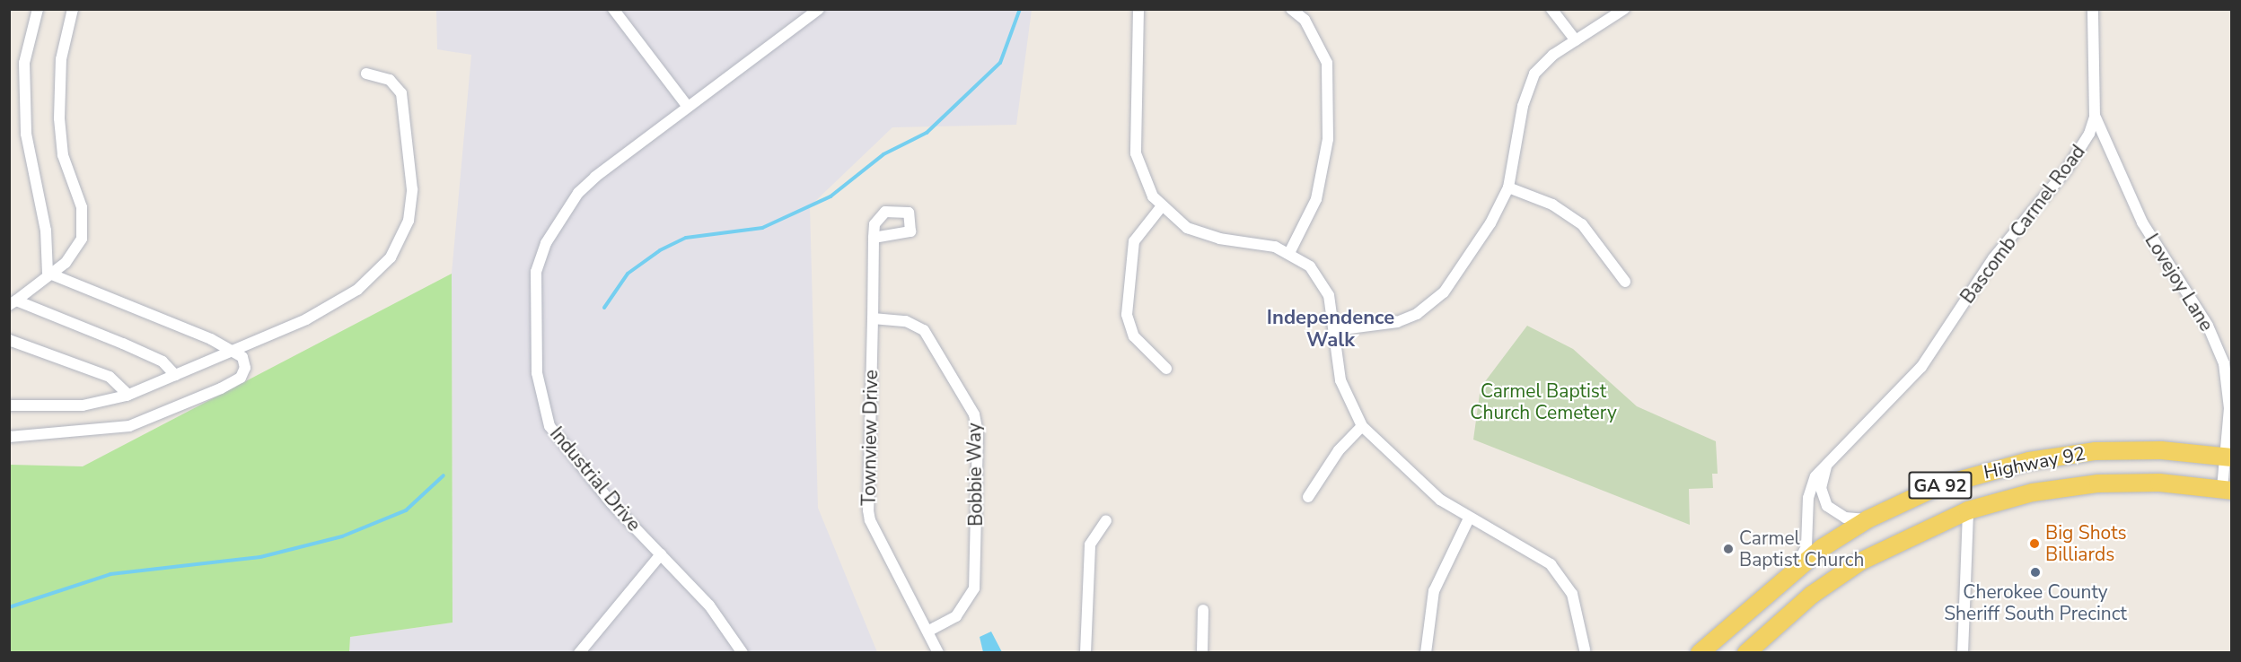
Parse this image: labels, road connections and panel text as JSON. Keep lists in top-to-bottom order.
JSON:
{
  "streets": {
    "main road": ["Highway 92", "GA 92"],
    "street": [
      "Bascomb Carmel Road",
      "Lovejoy Lane",
      "Townview Drive",
      "Bobbie Way",
      "Industrial Drive"
    ]
  },
  "crossings": [
    ["Bascomb Carmel Road", "Lovejoy Lane"],
    ["Bascomb Carmel Road", "Highway 92"],
    ["Lovejoy Lane", "Highway 92"],
    ["Townview Drive", "Bobbie Way"]
  ],
  "districts": ["Independence Walk"],
  "parks": ["Carmel Baptist Church Cemetery"],
  "places": ["Big Shots Billiards", "Carmel Baptist Church", "Cherokee County Sheriff South Precinct"]
}
